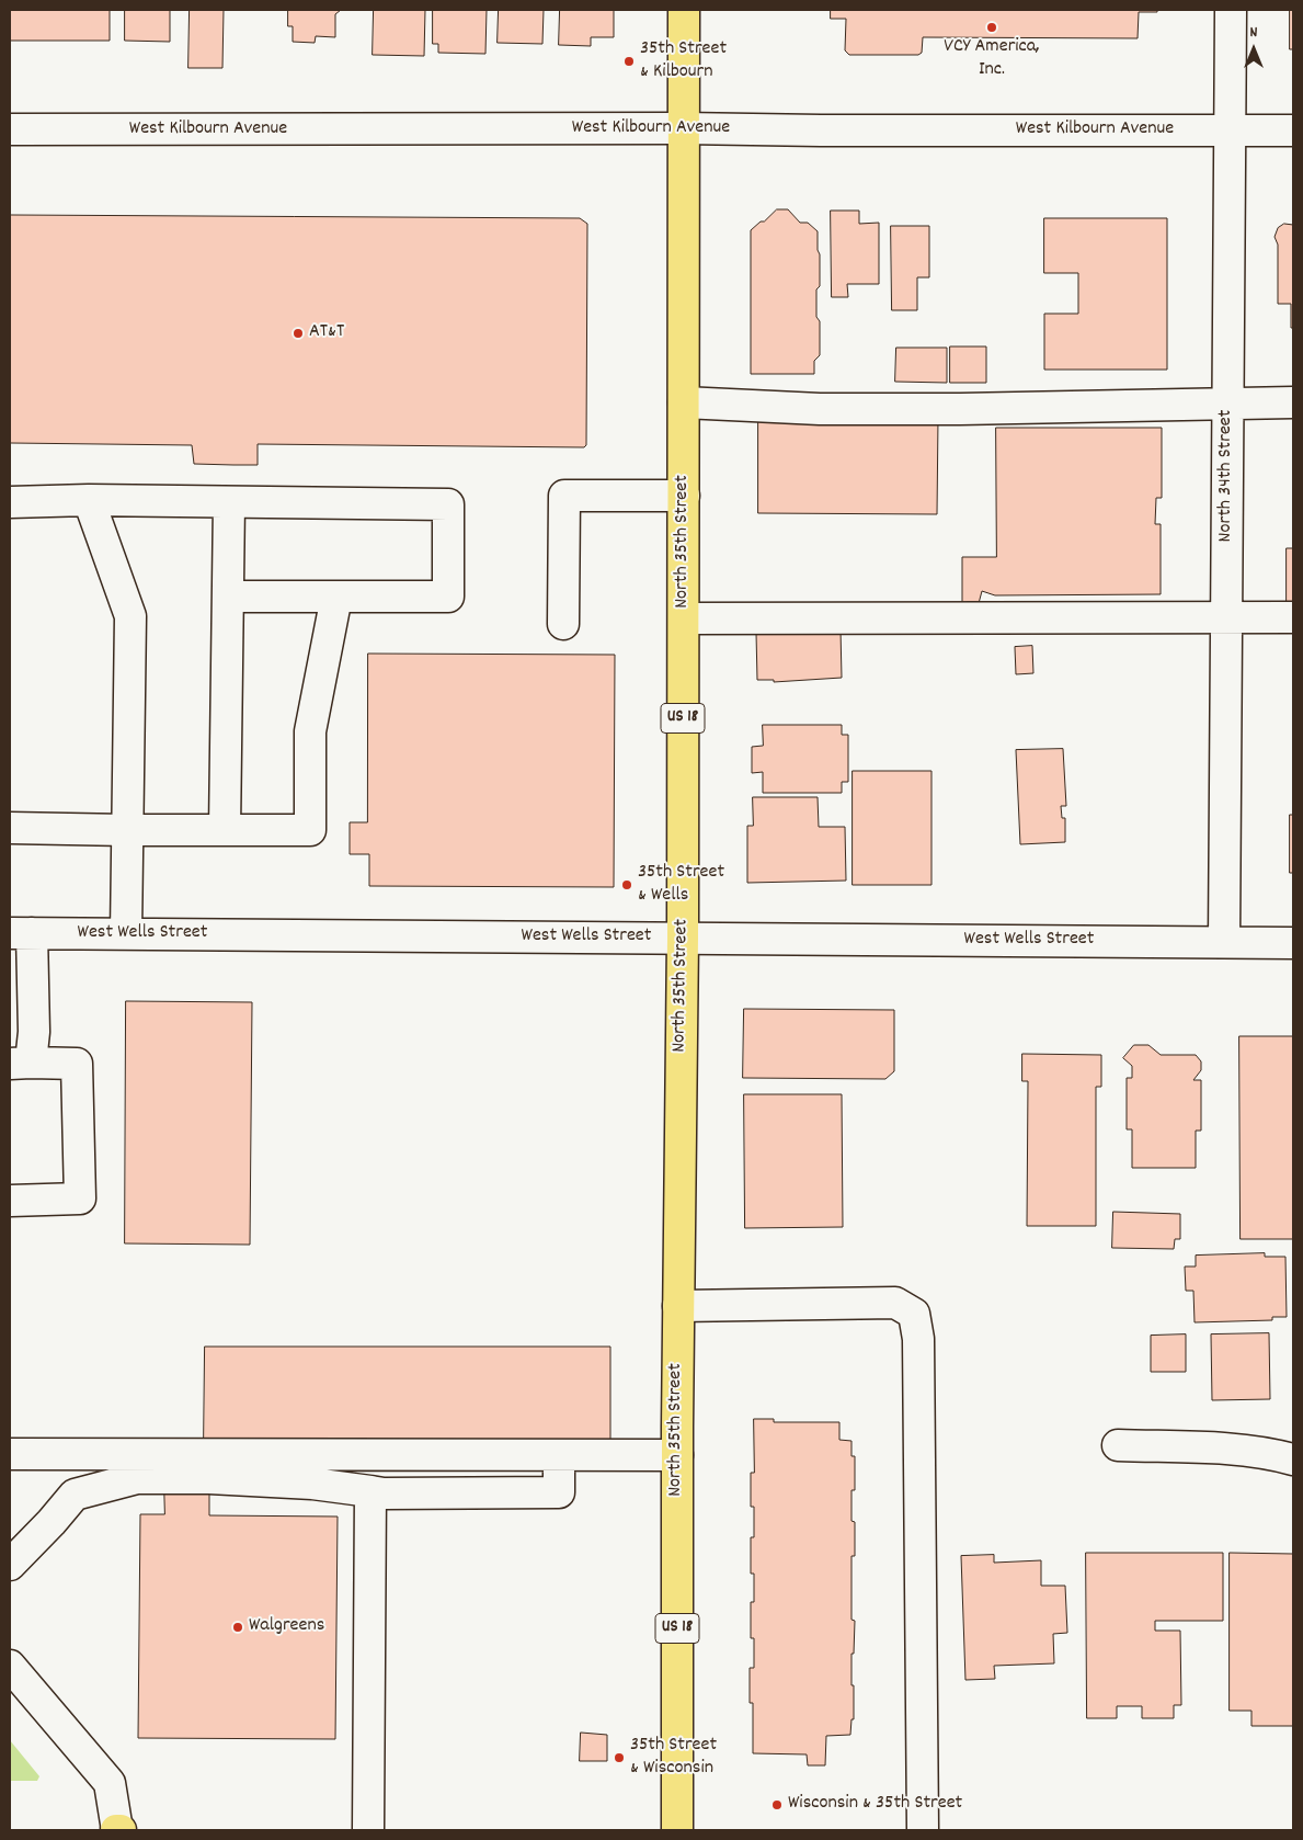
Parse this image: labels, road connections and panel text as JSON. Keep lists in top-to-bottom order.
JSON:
{
  "streets": {
    "main road": ["North 35th Street", "US 18"],
    "street": ["West Kilbourn Avenue", "North 34th Street", "West Wells Street"]
  },
  "crossings": [
    ["West Kilbourn Avenue", "North 34th Street"],
    ["West Kilbourn Avenue", "North 35th Street"],
    ["North 34th Street", "West Wells Street"],
    ["North 35th Street", "West Wells Street"]
  ],
  "places": [
    "VCY America, Inc.",
    "35th Street & Kilbourn",
    "AT&T",
    "35th Street & Wells",
    "Walgreens",
    "35th Street & Wisconsin",
    "Wisconsin & 35th Street"
  ],
  "north": "top"
}
